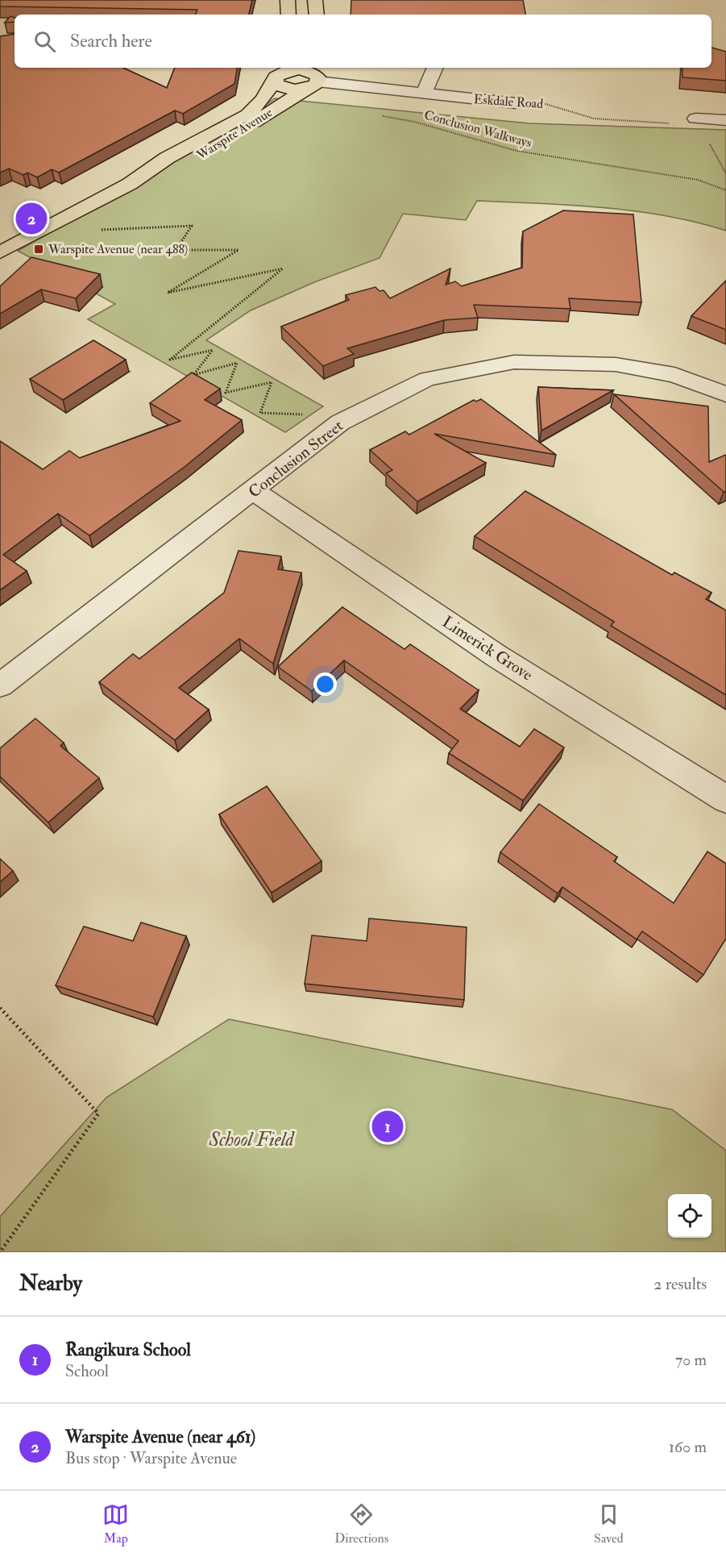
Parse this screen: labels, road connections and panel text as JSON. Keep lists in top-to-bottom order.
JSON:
{
  "streets": {
    "main road": ["Warspite Avenue"],
    "street": ["Eskdale Road", "Conclusion Street", "Limerick Grove"],
    "path": ["Conclusion Walkways"]
  },
  "crossings": [
    ["Eskdale Road", "Warspite Avenue"],
    ["Conclusion Street", "Limerick Grove"]
  ],
  "parks": ["School Field"],
  "places": {
    "transit": ["Warspite Avenue (near 488)"]
  },
  "page": {
    "search": "Search here",
    "pins": ["2", "1"],
    "heading": ["Nearby", "2 results"],
    "list": [
      {
        "mark": "1",
        "name": "Rangikura School",
        "note": "School",
        "value": "70 m"
      },
      {
        "mark": "2",
        "name": "Warspite Avenue (near 461)",
        "note": "Bus stop · Warspite Avenue",
        "value": "160 m"
      }
    ],
    "nav": ["Map", "Directions", "Saved"]
  }
}
